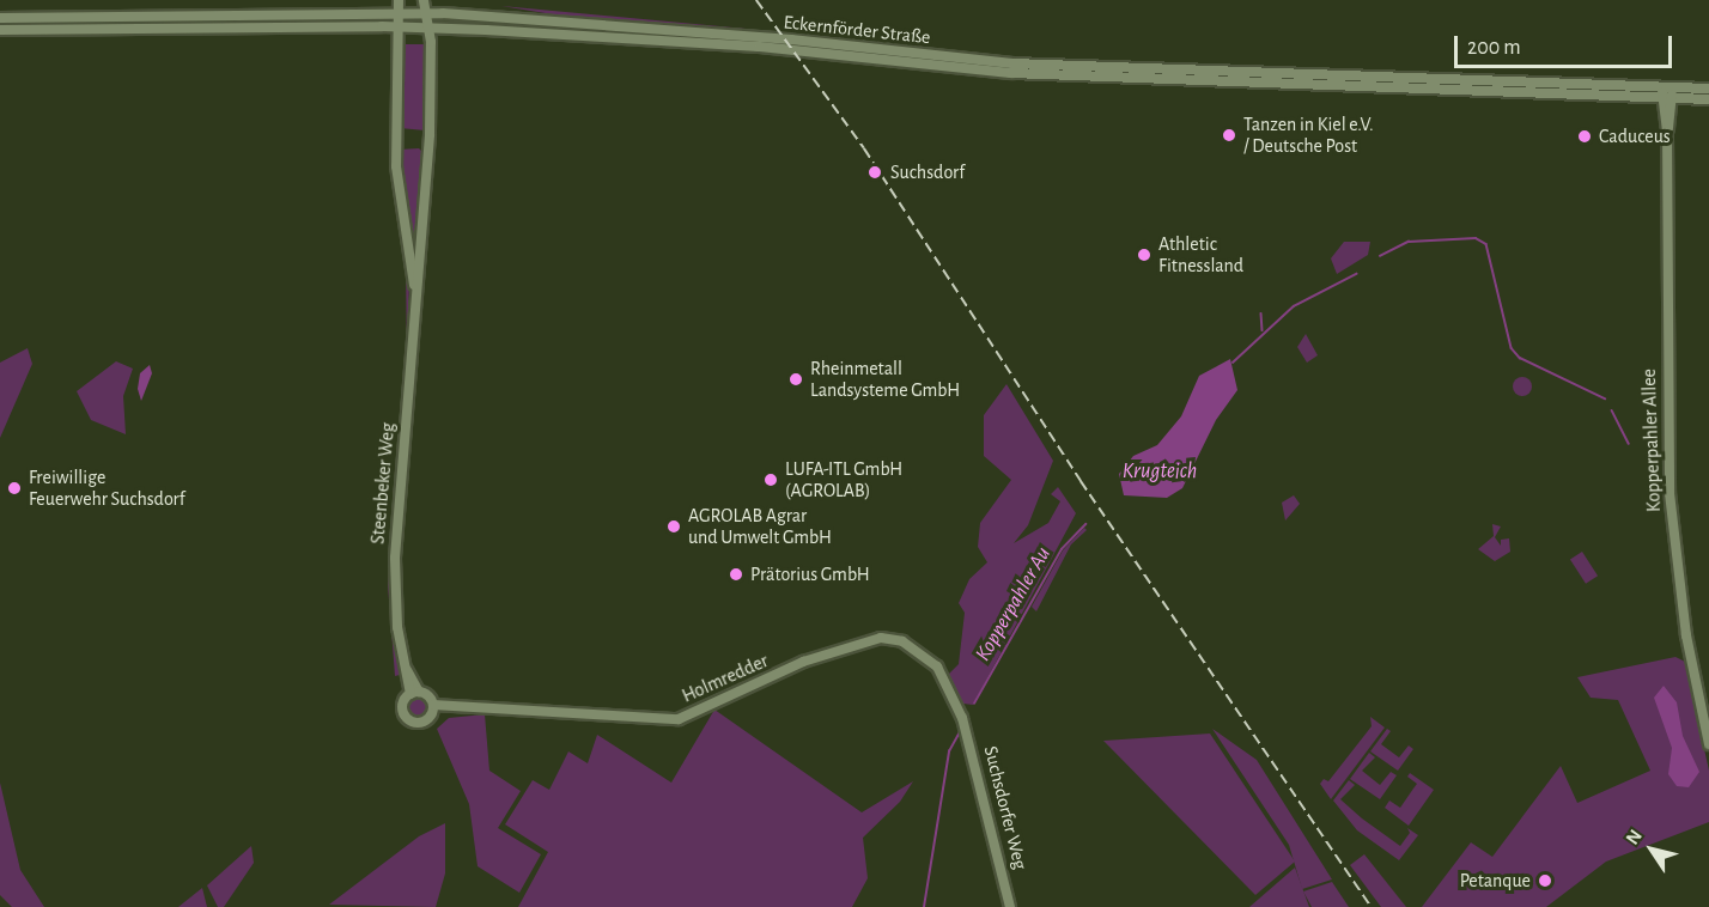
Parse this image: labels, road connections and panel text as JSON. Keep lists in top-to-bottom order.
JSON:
{
  "streets": {
    "street": [
      "Eckernförder Straße",
      "Kopperpahler Allee",
      "Steenbeker Weg",
      "Holmredder",
      "Suchsdorfer Weg"
    ]
  },
  "crossings": [
    ["Eckernförder Straße", "Kopperpahler Allee"],
    ["Eckernförder Straße", "Steenbeker Weg"],
    ["Steenbeker Weg", "Holmredder"],
    ["Holmredder", "Suchsdorfer Weg"]
  ],
  "water": ["Krugteich", "Kopperpahler Au"],
  "places": [
    "Tanzen in Kiel e.V. / Deutsche Post",
    "Caduceus",
    "Suchsdorf",
    "Athletic Fitnessland",
    "Rheinmetall Landsysteme GmbH",
    "LUFA-ITL GmbH (AGROLAB)",
    "Freiwillige Feuerwehr Suchsdorf",
    "AGROLAB Agrar und Umwelt GmbH",
    "Prätorius GmbH",
    "Petanque"
  ],
  "scale_bar": "200 m",
  "north": "top left"
}
